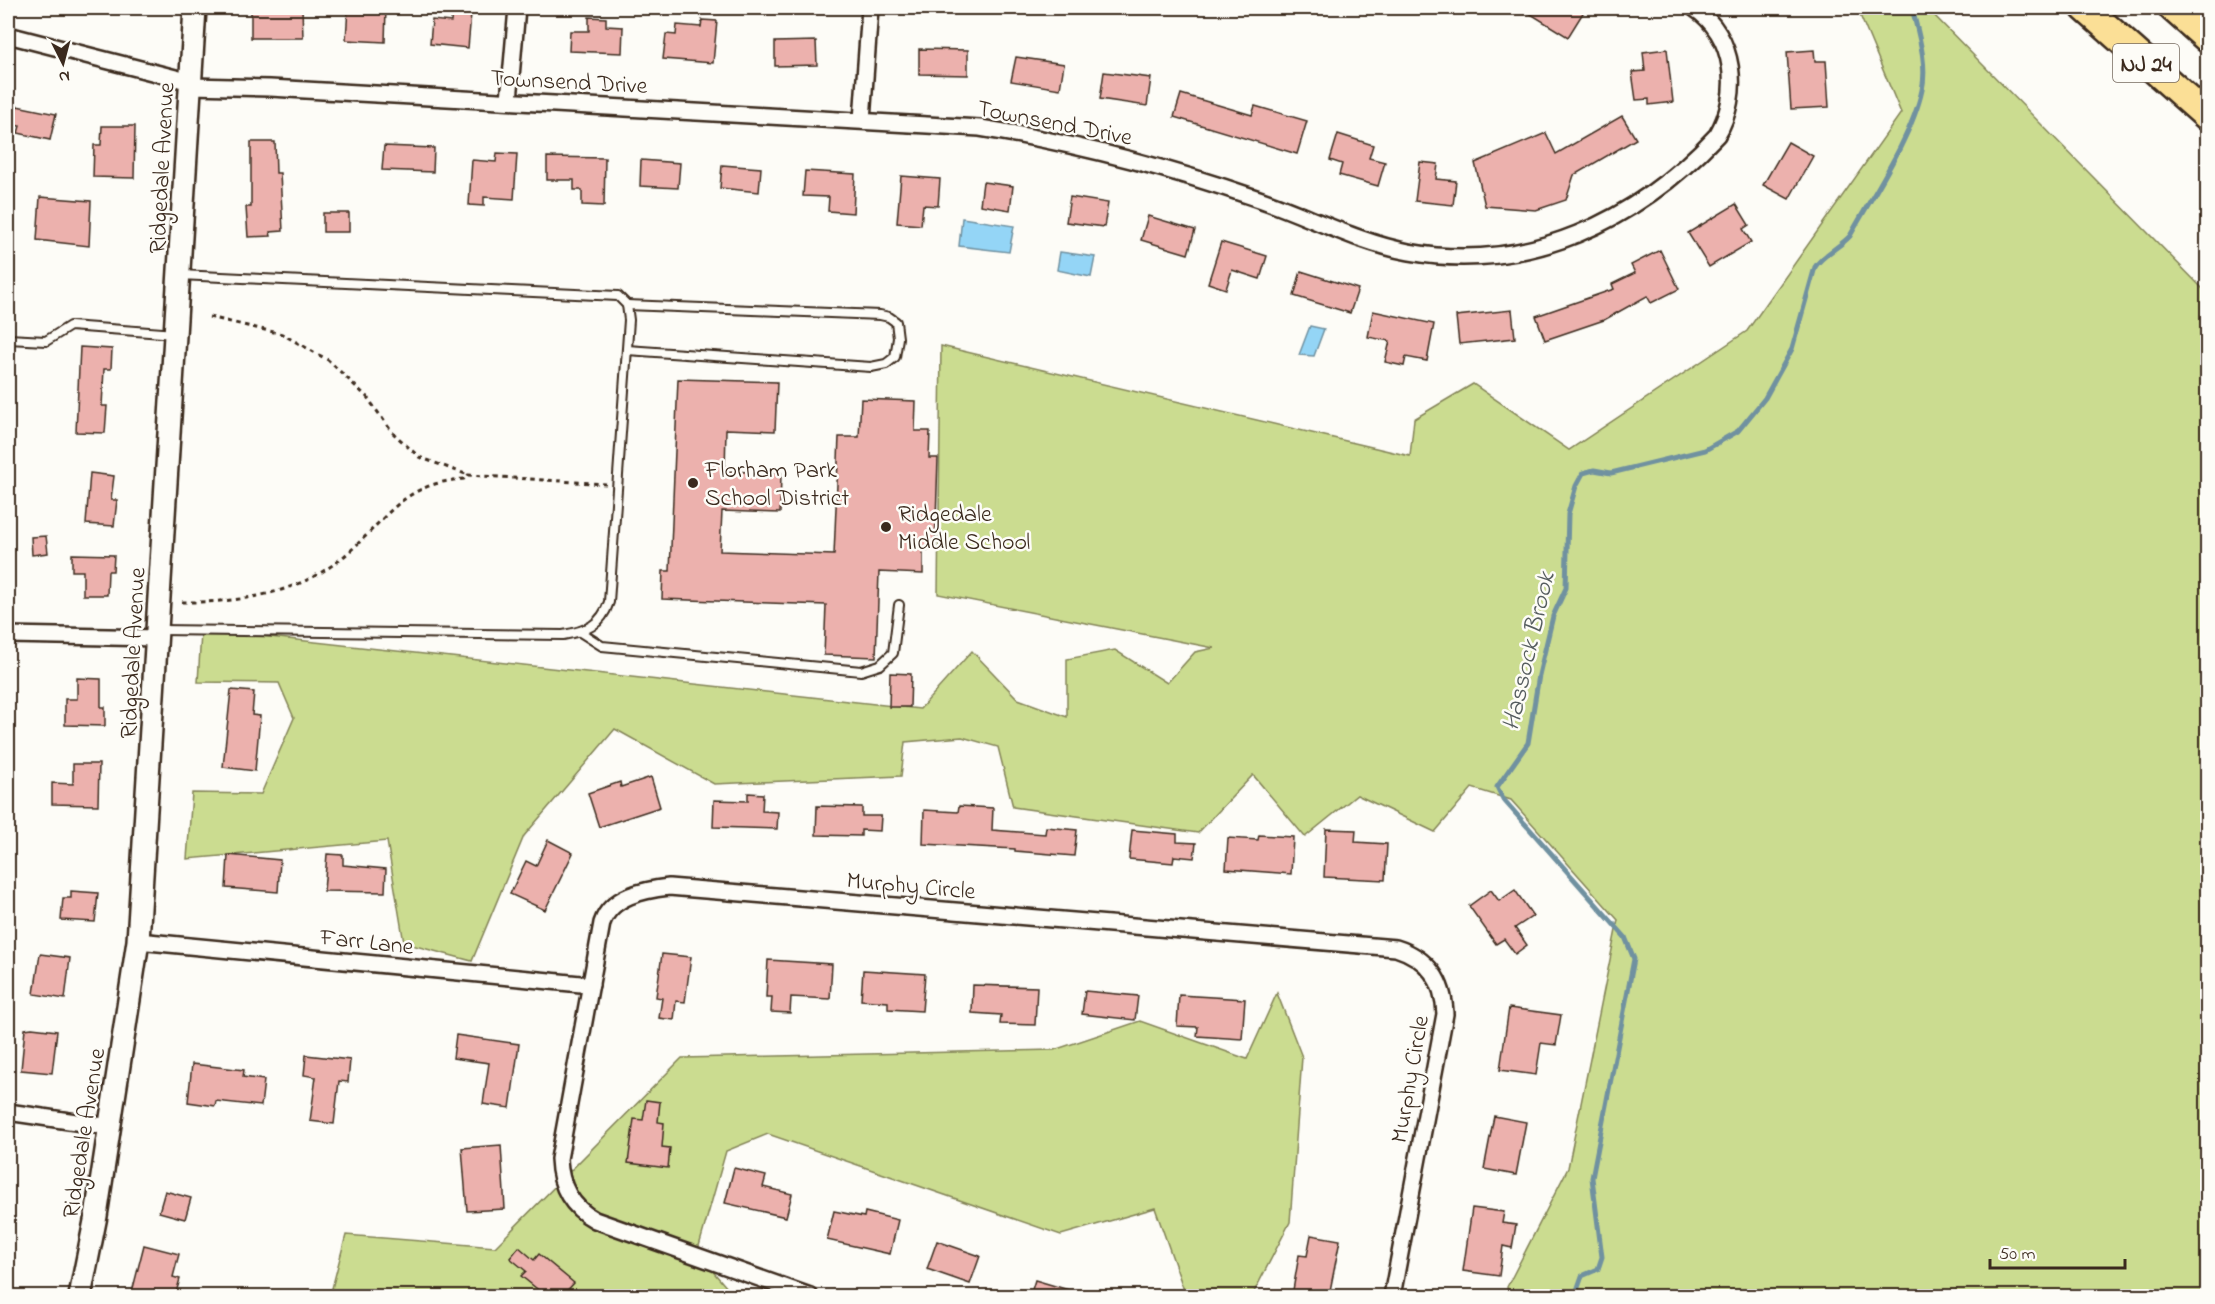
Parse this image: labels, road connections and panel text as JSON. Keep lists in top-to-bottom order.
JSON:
{
  "streets": {
    "highway": ["NJ 24"],
    "main road": ["Ridgedale Avenue"],
    "street": ["Townsend Drive", "Murphy Circle", "Farr Lane"]
  },
  "crossings": [
    ["Townsend Drive", "Ridgedale Avenue"],
    ["Ridgedale Avenue", "Farr Lane"],
    ["Murphy Circle", "Farr Lane"]
  ],
  "water": ["Hassock Brook"],
  "places": ["Florham Park School District", "Ridgedale Middle School"],
  "scale_bar": "50 m",
  "north": "bottom"
}
